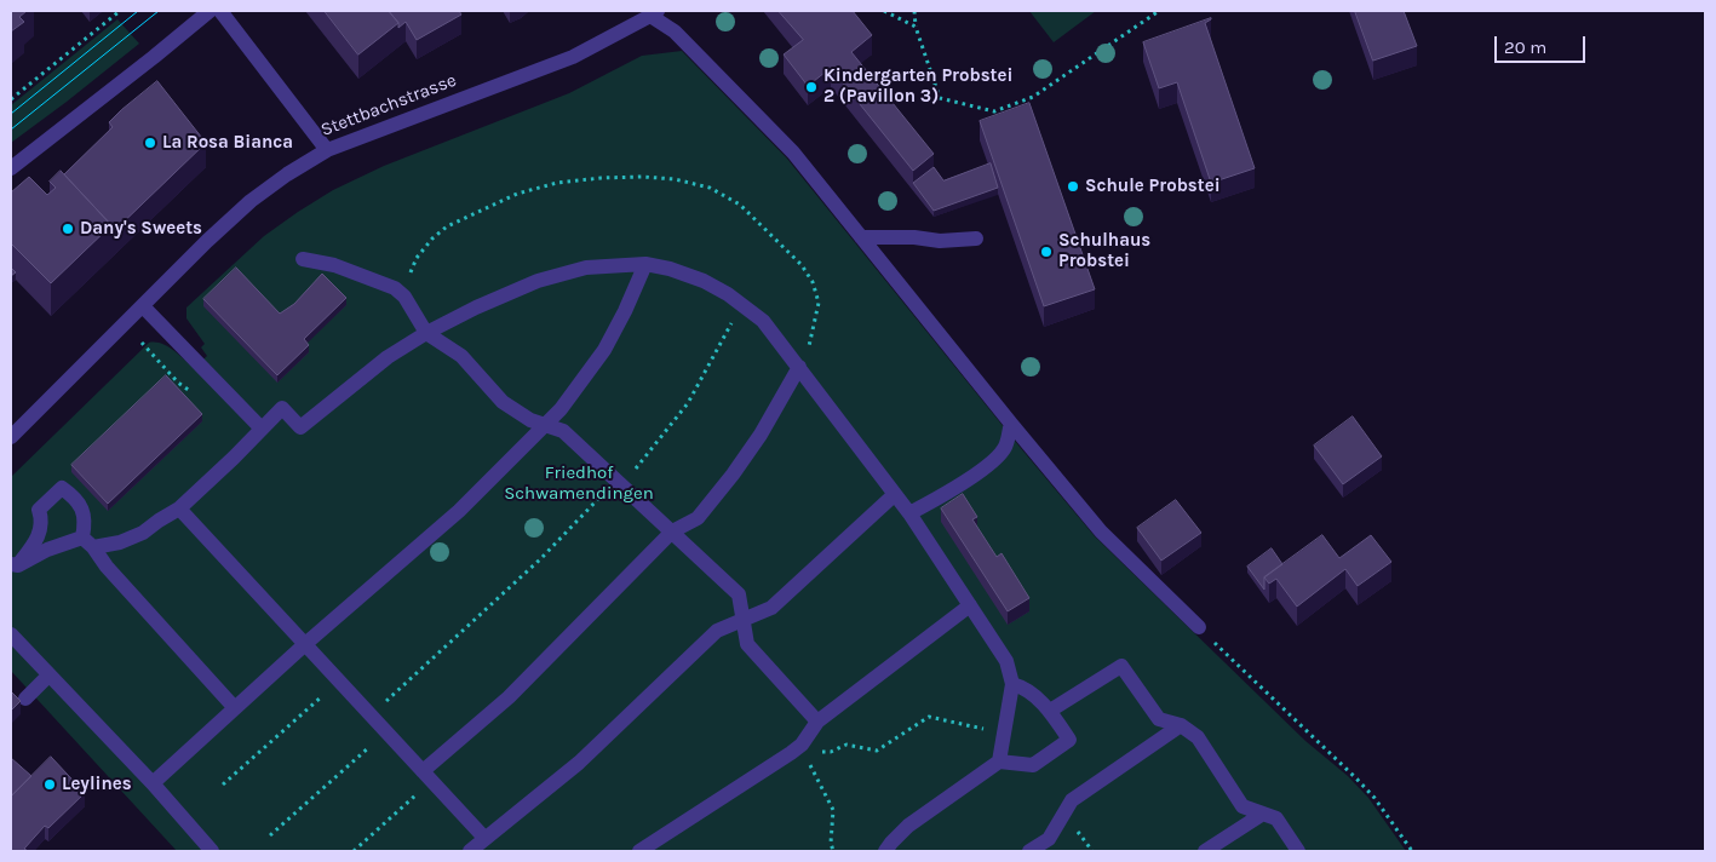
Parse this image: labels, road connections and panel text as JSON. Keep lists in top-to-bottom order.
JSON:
{
  "streets": {
    "street": ["Stettbachstrasse"]
  },
  "parks": ["Friedhof Schwamendingen"],
  "places": [
    "Kindergarten Probstei 2 (Pavillon 3)",
    "La Rosa Bianca",
    "Schule Probstei",
    "Dany's Sweets",
    "Schulhaus Probstei",
    "Leylines"
  ],
  "scale_bar": "20 m"
}
